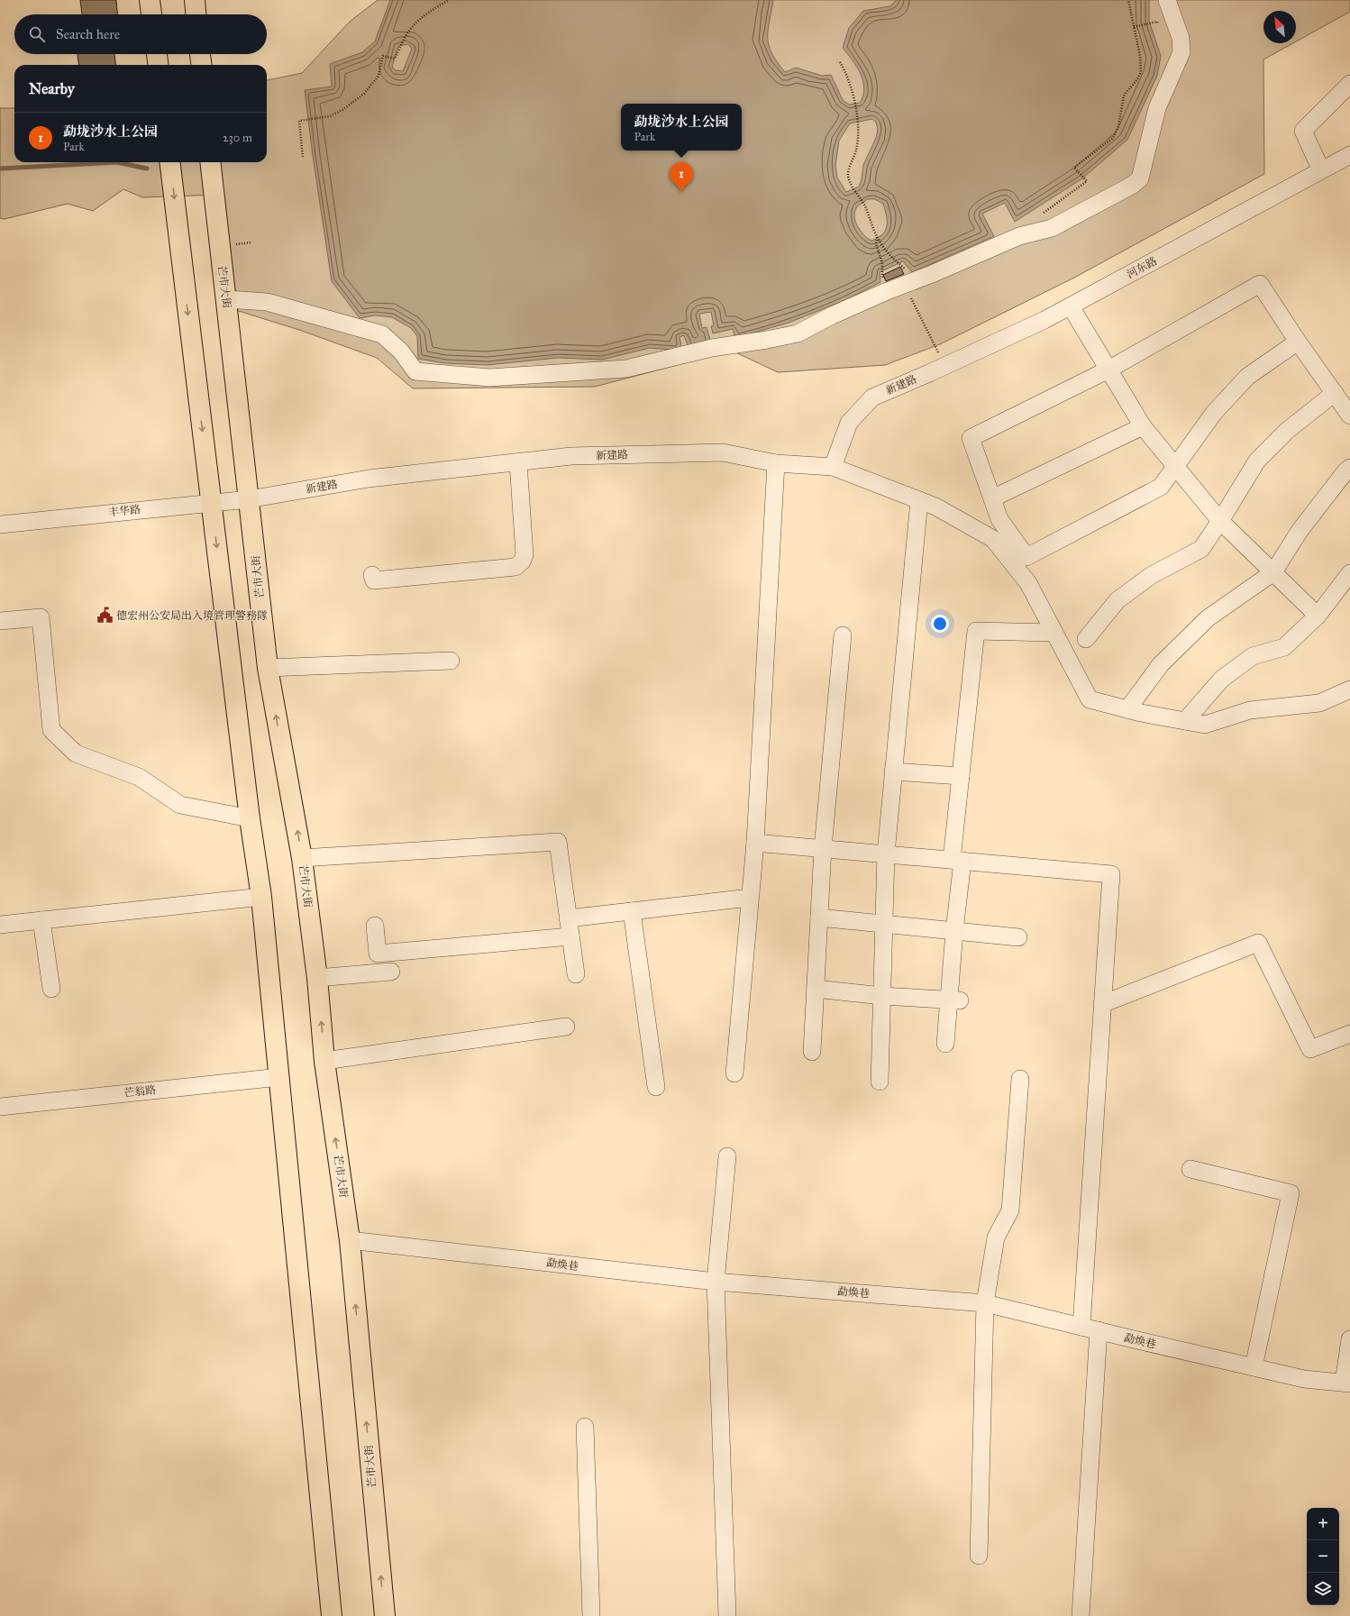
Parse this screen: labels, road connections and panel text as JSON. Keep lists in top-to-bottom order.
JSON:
{
  "streets": {
    "main road": ["芒市大街"],
    "street": [
      "河东路",
      "新建路",
      "丰华路",
      "芒翁路",
      "勐焕巷"
    ]
  },
  "crossings": [
    ["河东路", "新建路"],
    ["芒市大街", "新建路"],
    ["芒市大街", "丰华路"],
    ["芒市大街", "勐焕巷"],
    ["新建路", "丰华路"]
  ],
  "places": {
    "public building": ["德宏州公安局出入境管理警務隊"]
  },
  "north": "top left",
  "page": {
    "search": "Search here",
    "heading": "Nearby",
    "popup": ["勐垅沙水上公园", "Park"],
    "list": [
      {
        "mark": "1",
        "name": "勐垅沙水上公园",
        "note": "Park",
        "value": "230 m"
      }
    ],
    "pins": "1",
    "map_buttons": ["+", "−"]
  }
}
